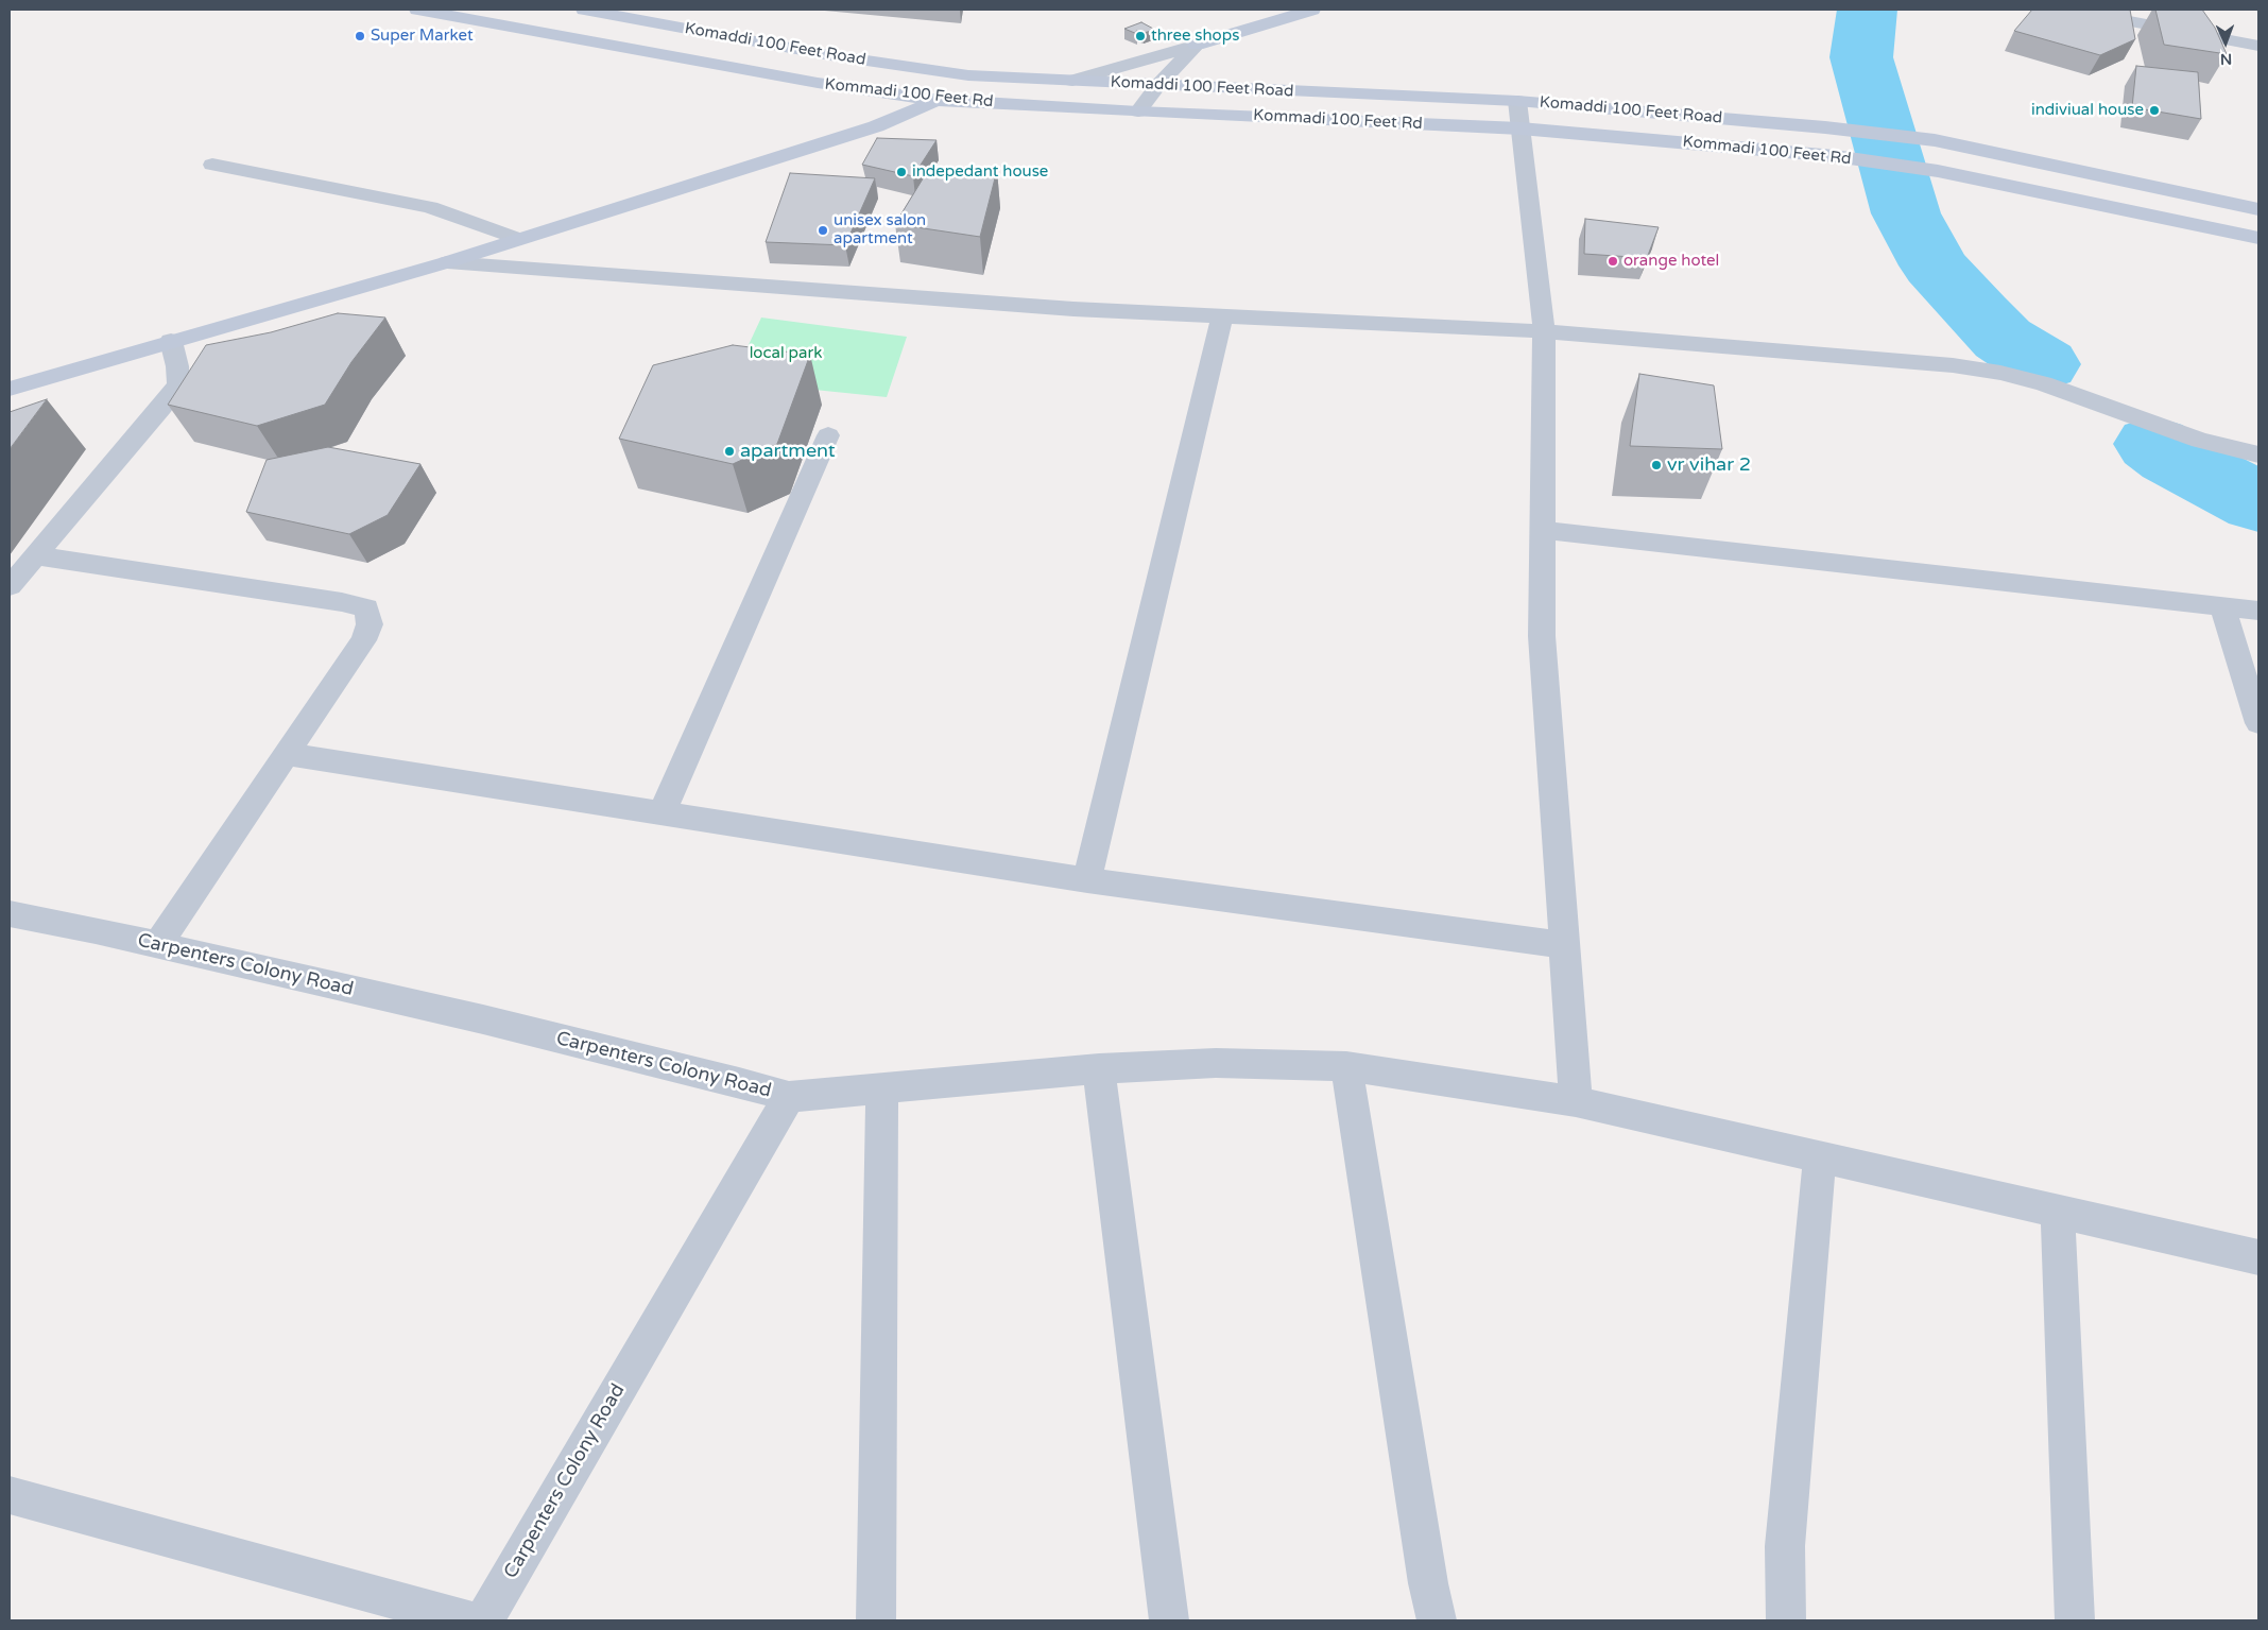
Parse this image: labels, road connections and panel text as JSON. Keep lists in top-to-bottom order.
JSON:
{
  "streets": {
    "main road": ["Komaddi 100 Feet Road", "Kommadi 100 Feet Rd"],
    "street": ["Carpenters Colony Road"]
  },
  "parks": ["local park"],
  "places": [
    "Super Market",
    "three shops",
    "indiviual house",
    "indepedant house",
    "unisex salon apartment",
    "orange hotel",
    "apartment",
    "vr vihar 2"
  ],
  "north": "bottom"
}
